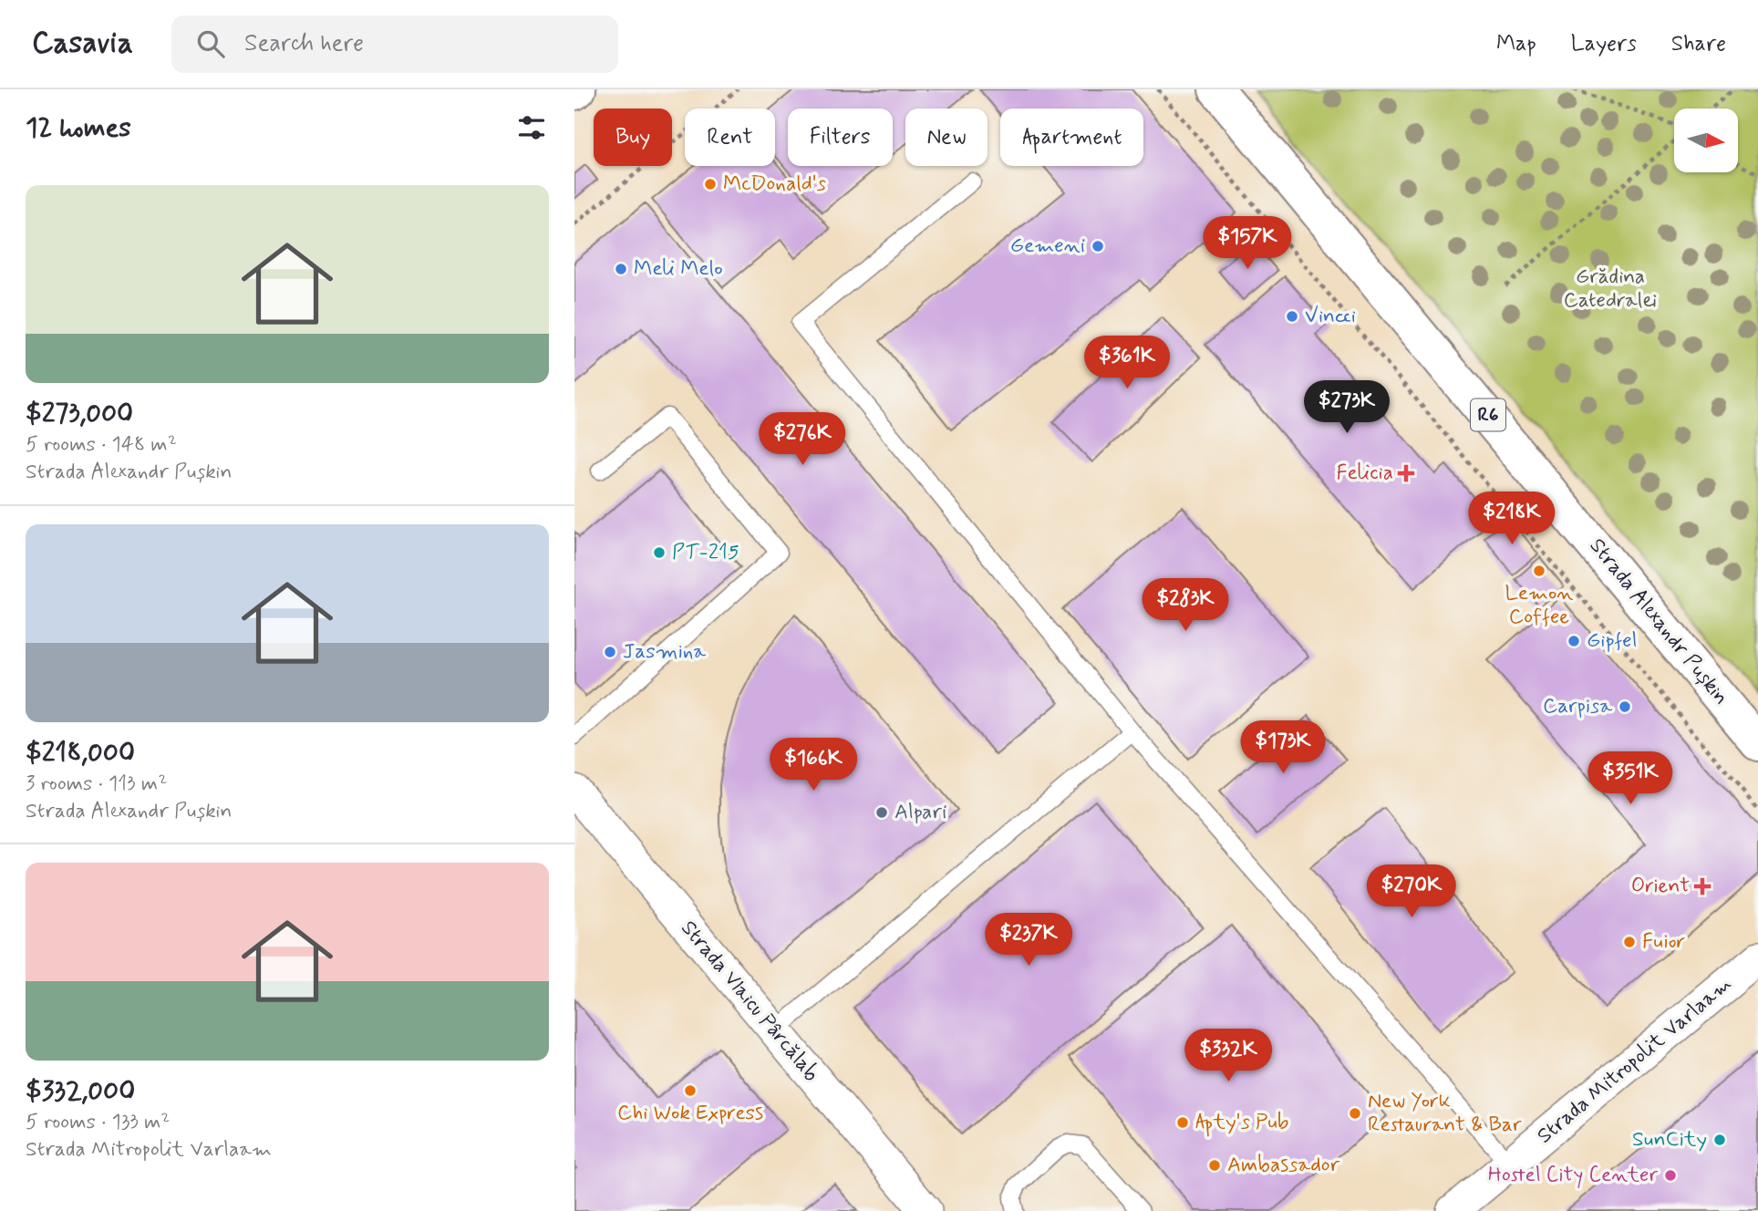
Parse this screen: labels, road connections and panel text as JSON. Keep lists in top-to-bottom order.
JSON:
{
  "streets": {
    "main road": ["R6", "Strada Alexandr Pușkin"],
    "street": ["Strada Vlaicu Pârcălab", "Strada Mitropolit Varlaam"]
  },
  "parks": ["Grădina Catedralei"],
  "places": {
    "other": [
      "McDonald's",
      "Gemeni",
      "Meli Melo",
      "Vincci",
      "PT-215",
      "Lemon Coffee",
      "Gipfel",
      "Jasmina",
      "Carpisa",
      "Alpari",
      "Fuior",
      "Chi Wok Express",
      "New York Restaurant & Bar",
      "Apty's Pub",
      "SunCity",
      "Ambassador",
      "Hostel City Center"
    ],
    "health": ["Felicia", "Orient"]
  },
  "north": "right",
  "page": {
    "header": "Casavia",
    "search": "Search here",
    "nav": ["Map", "Layers", "Share"],
    "heading": "12 homes",
    "chip": [
      "Buy",
      "Rent",
      "Filters",
      "New",
      "Apartment"
    ],
    "list": [
      {
        "name": "$273,000",
        "note": "5 rooms · 148 m² · Strada Alexandr Pușkin"
      },
      {
        "name": "$218,000",
        "note": "3 rooms · 113 m² · Strada Alexandr Pușkin"
      },
      {
        "name": "$332,000",
        "note": "5 rooms · 133 m² · Strada Mitropolit Varlaam"
      }
    ],
    "price": [
      "$157K",
      "$361K",
      "$273K",
      "$276K",
      "$218K",
      "$283K",
      "$173K",
      "$166K",
      "$351K",
      "$270K",
      "$237K",
      "$332K"
    ]
  }
}
